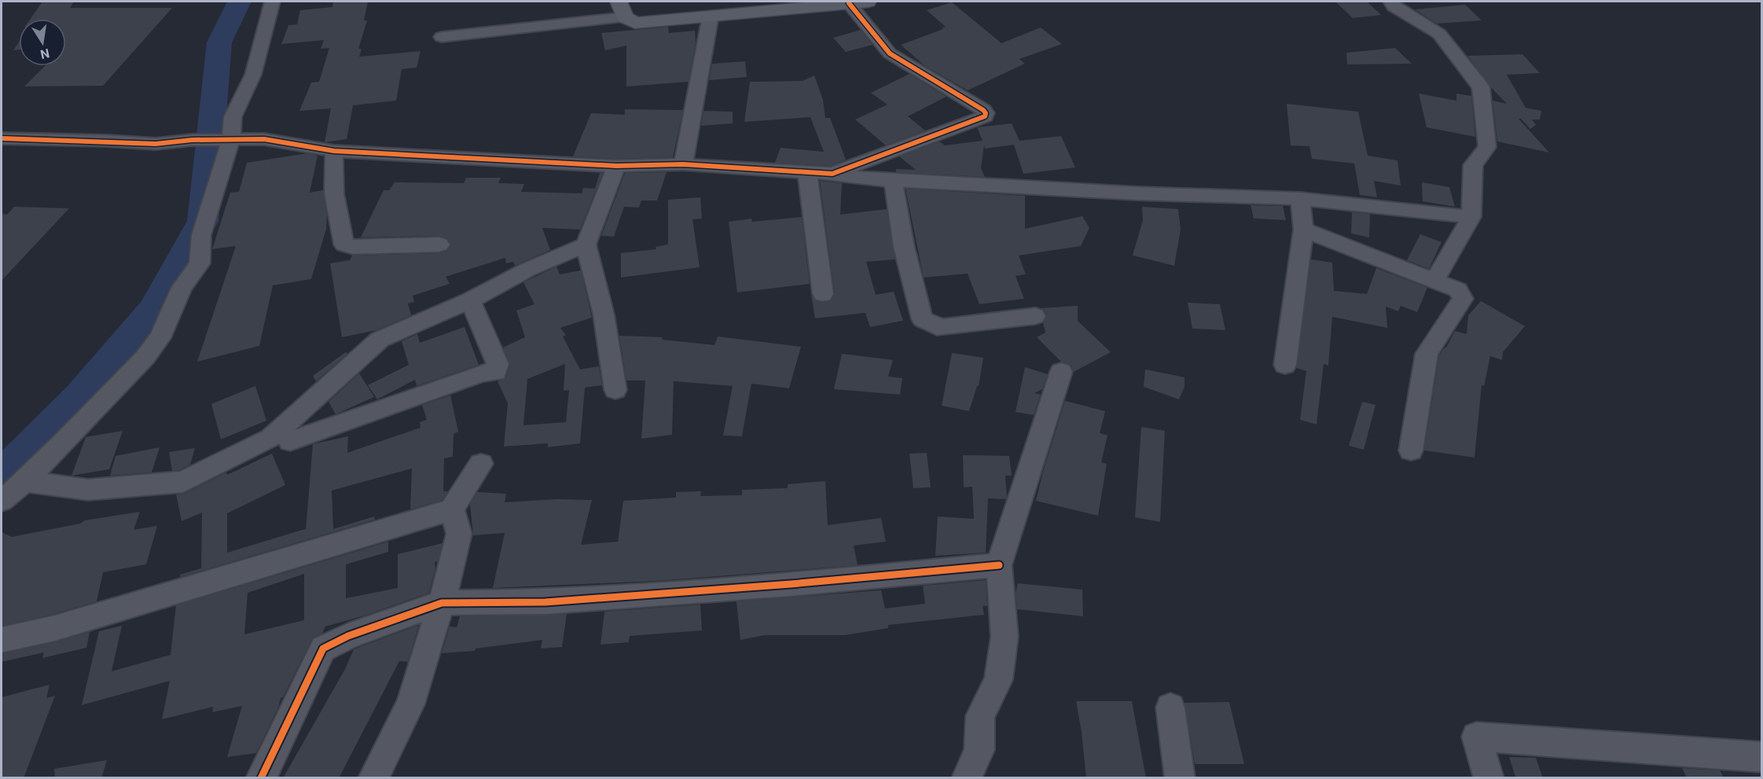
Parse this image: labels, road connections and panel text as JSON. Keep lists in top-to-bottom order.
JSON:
{
  "north": "bottom"
}
